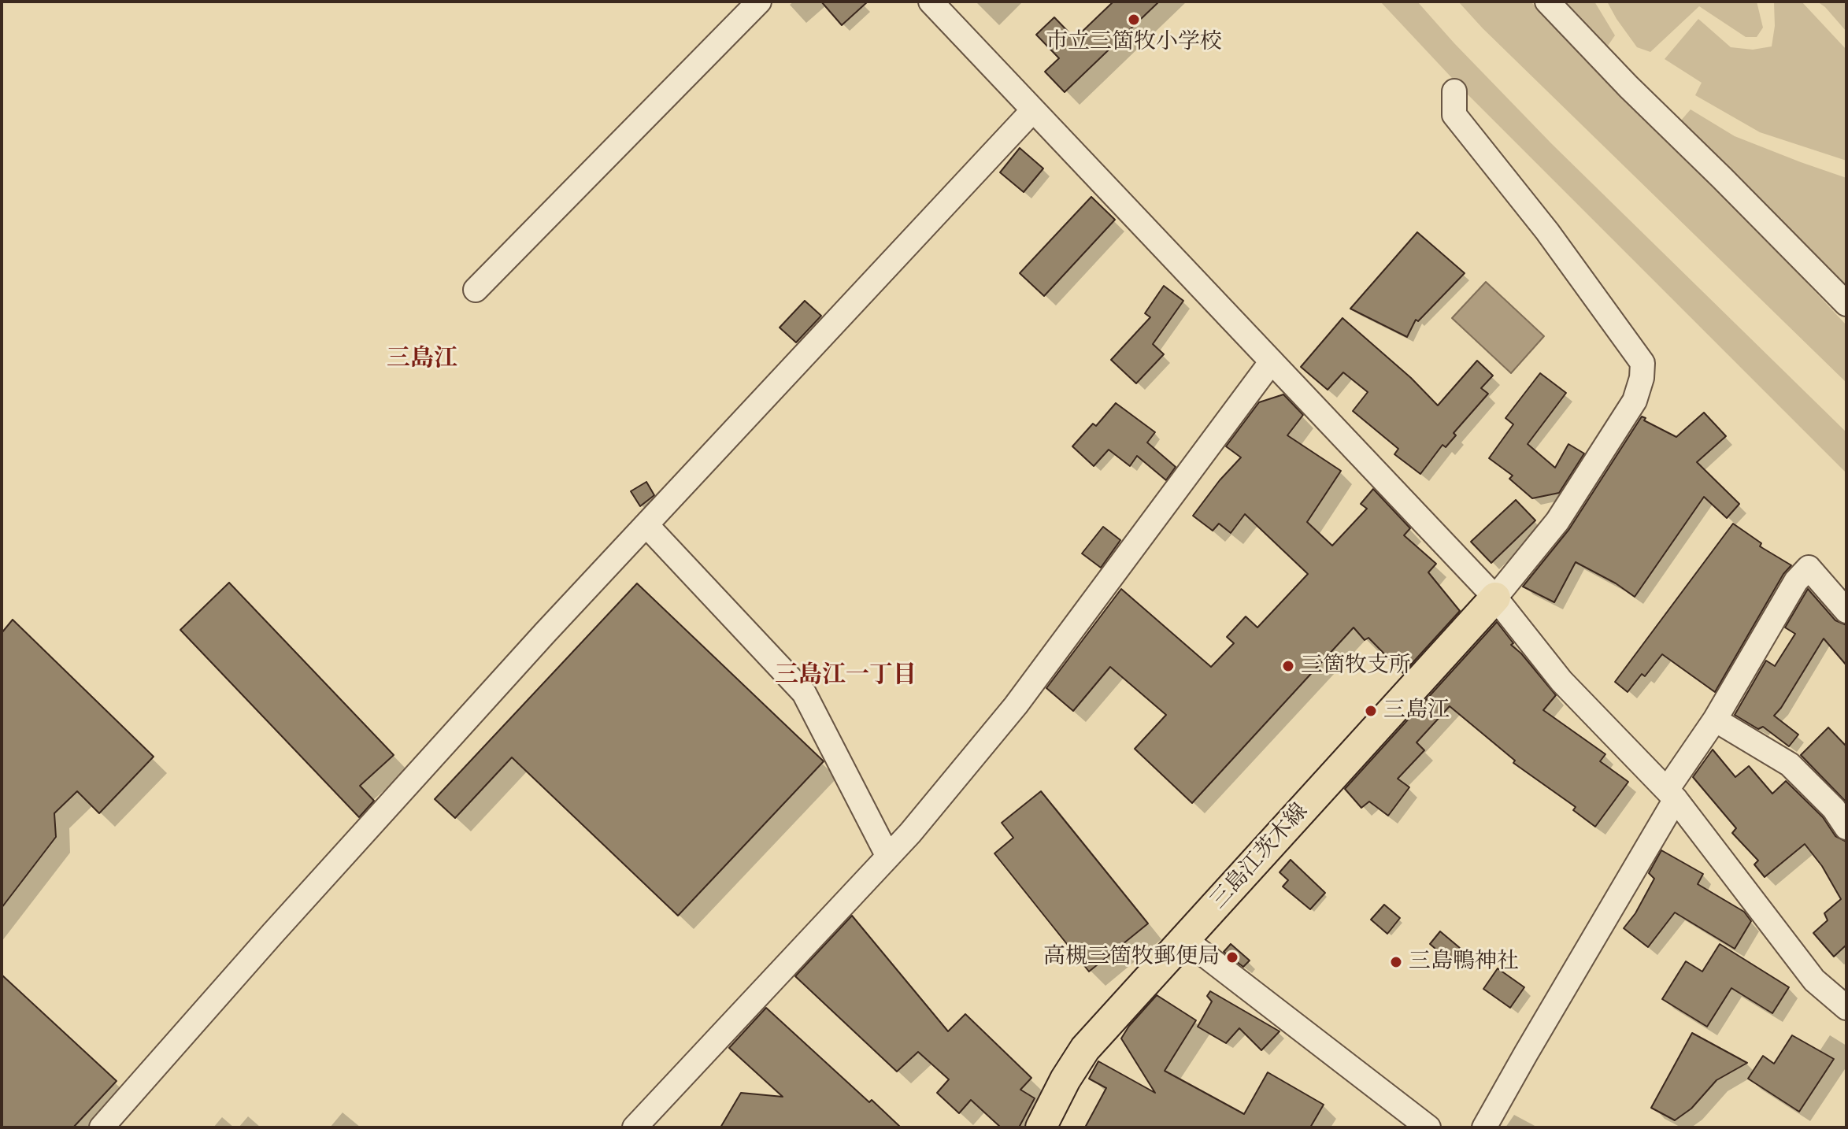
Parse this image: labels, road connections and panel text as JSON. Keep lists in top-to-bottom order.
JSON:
{
  "streets": {
    "main road": ["三島江茨木線"]
  },
  "districts": ["三島江", "三島江一丁目"],
  "places": [
    "市立三箇牧小学校",
    "三箇牧支所",
    "三島江",
    "高槻三箇牧郵便局",
    "三島鴨神社"
  ]
}
